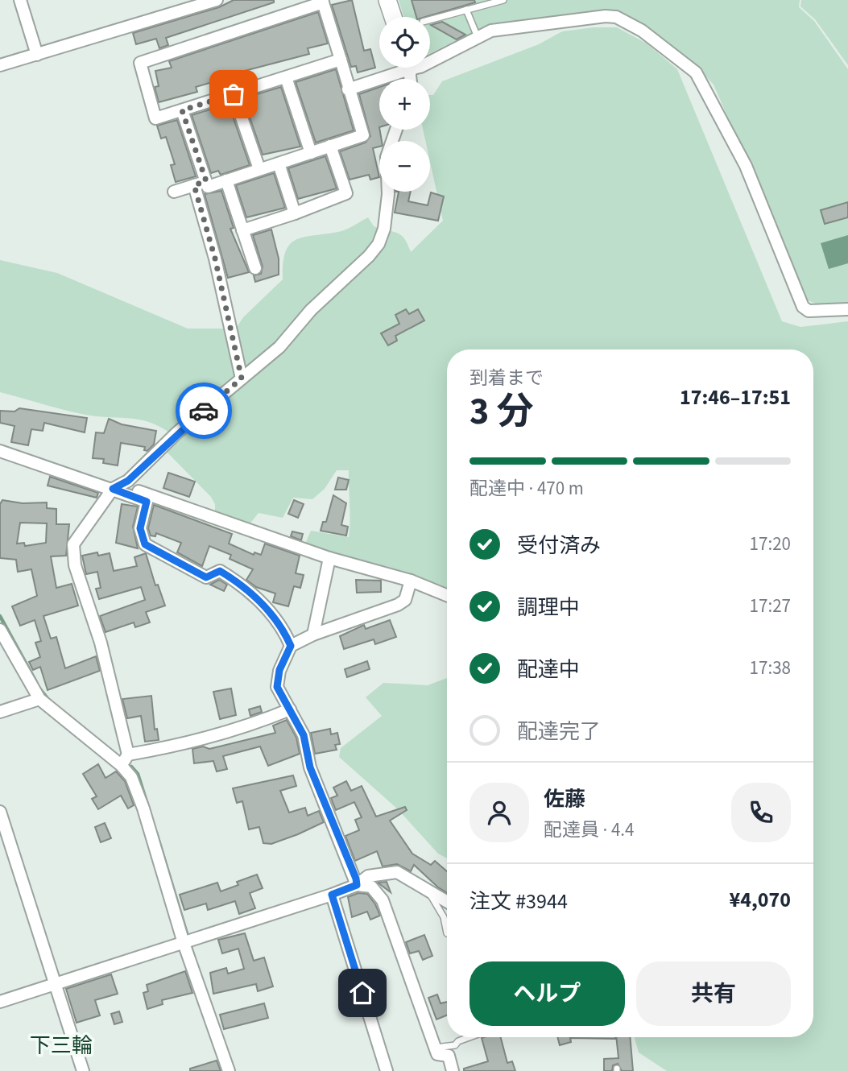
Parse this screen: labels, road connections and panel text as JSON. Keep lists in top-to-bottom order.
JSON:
{
  "districts": ["下三輪"],
  "page": {
    "map_buttons": ["+", "−"],
    "heading": ["3 分", "到着まで", "17:46–17:51"],
    "panel": [
      "佐藤",
      "配達員 · 4.4",
      "注文 #3944",
      "¥4,070"
    ],
    "bar": "配達中 · 470 m",
    "list": [
      ["受付済み", "17:20"],
      ["調理中", "17:27"],
      ["配達中", "17:38"],
      "配達完了"
    ],
    "buttons": ["ヘルプ", "共有"]
  }
}
